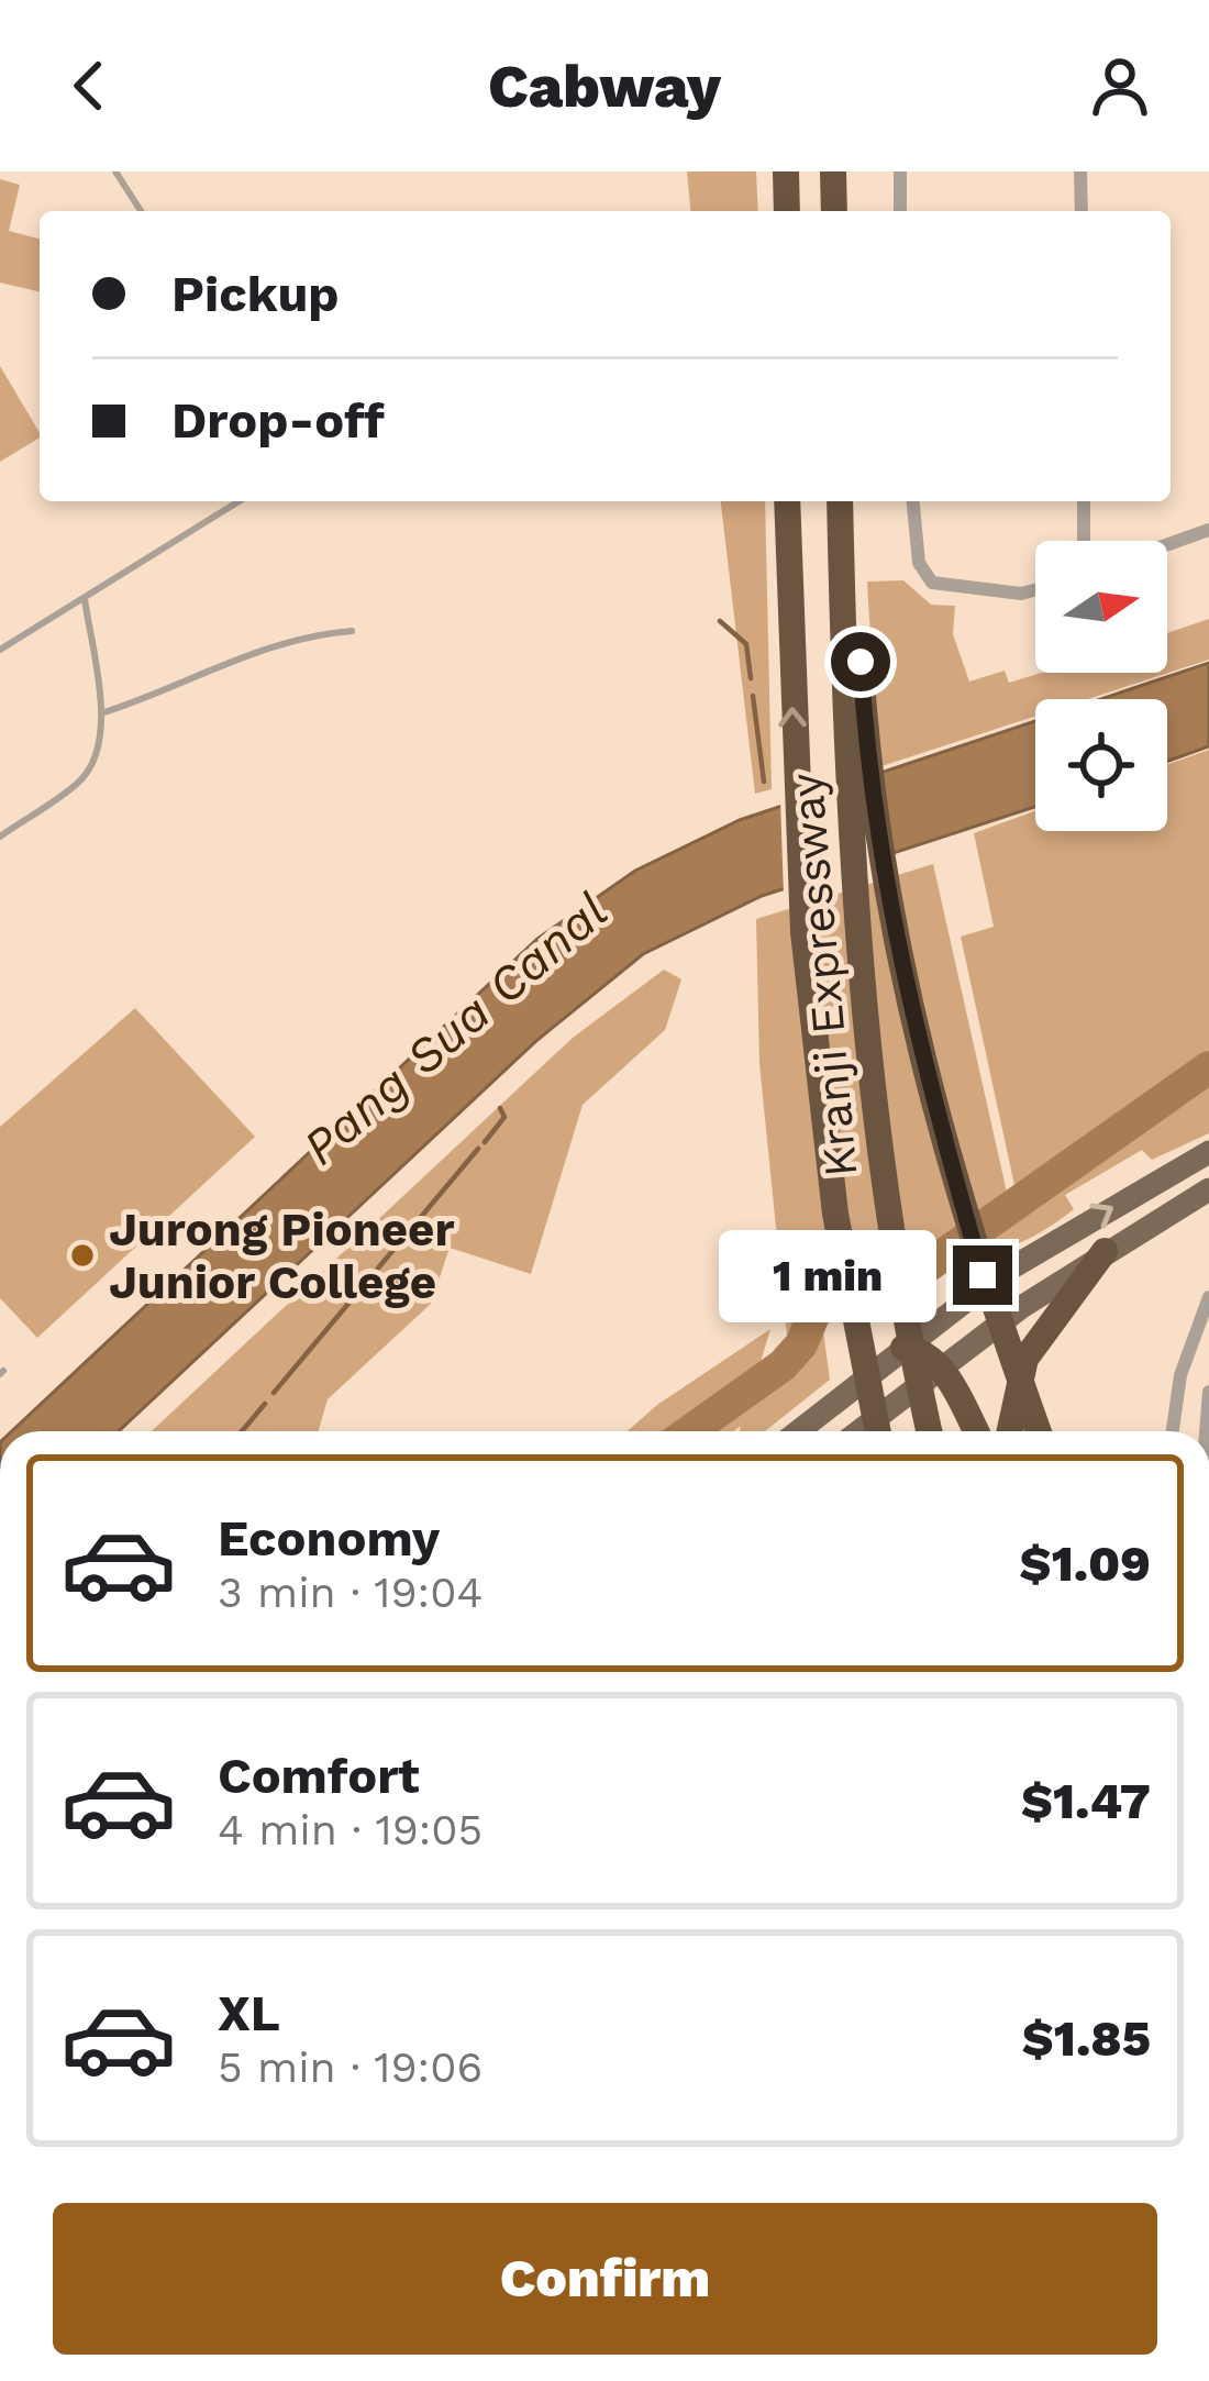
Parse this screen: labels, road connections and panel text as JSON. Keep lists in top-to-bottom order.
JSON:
{
  "streets": {
    "highway": ["Kranji Expressway"]
  },
  "water": ["Pang Sua Canal"],
  "places": ["Jurong Pioneer Junior College"],
  "north": "right",
  "page": {
    "header": "Cabway",
    "banner": ["Pickup", "Drop-off"],
    "bubble": "1 min",
    "list": [
      {
        "name": "Economy",
        "note": "3 min · 19:04",
        "value": "$1.09"
      },
      {
        "name": "Comfort",
        "note": "4 min · 19:05",
        "value": "$1.47"
      },
      {
        "name": "XL",
        "note": "5 min · 19:06",
        "value": "$1.85"
      }
    ],
    "buttons": "Confirm"
  }
}
